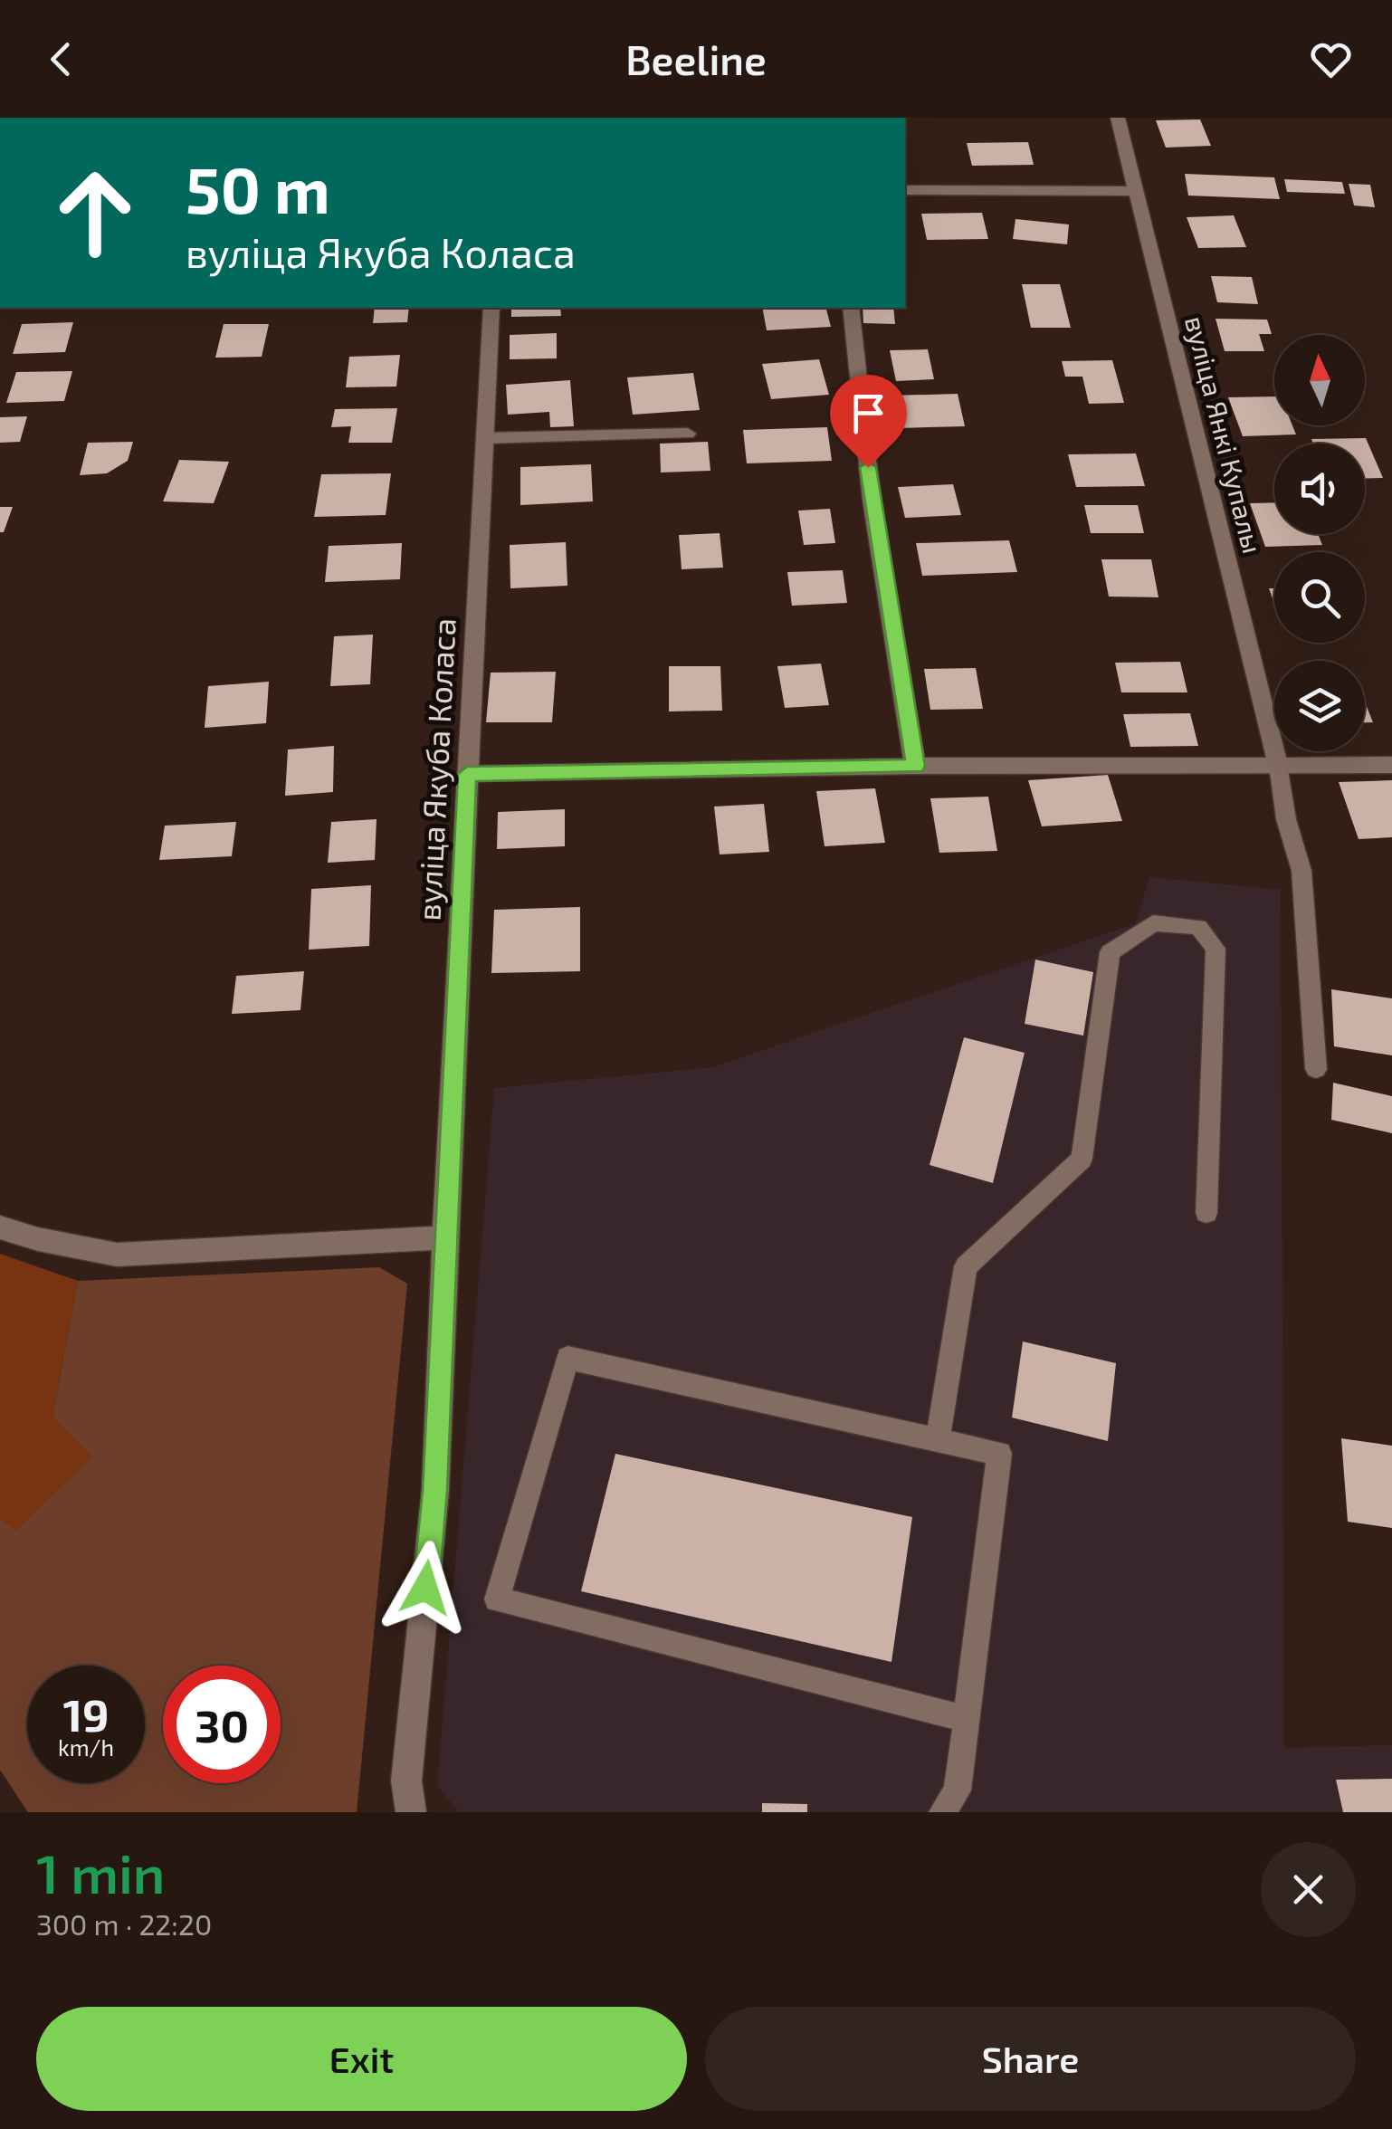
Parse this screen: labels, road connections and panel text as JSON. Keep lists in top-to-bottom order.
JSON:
{
  "streets": {
    "street": ["вуліца Янкі Купалы", "вуліца Якуба Коласа"]
  },
  "north": "top",
  "page": {
    "header": "Beeline",
    "turn": ["50 m", "вуліца Якуба Коласа"],
    "speed": "19 km/h",
    "limit": "30",
    "heading": ["1 min", "300 m · 22:20"],
    "buttons": ["Exit", "Share"]
  }
}
